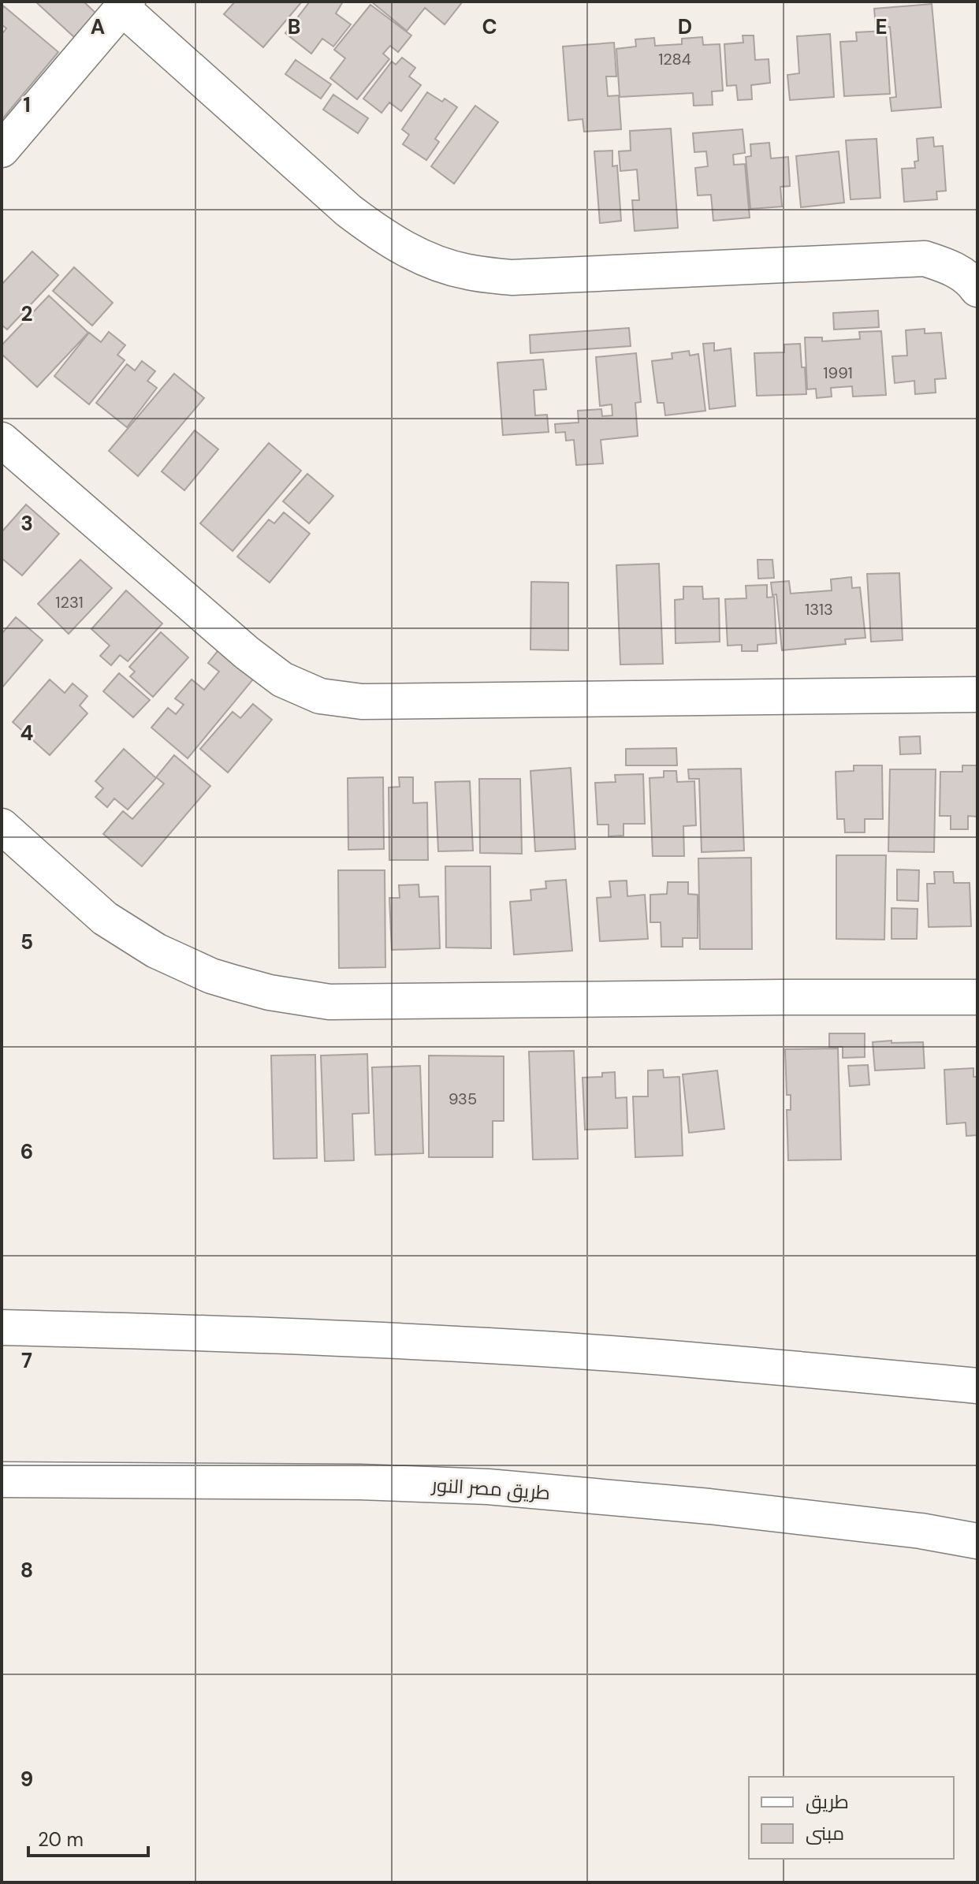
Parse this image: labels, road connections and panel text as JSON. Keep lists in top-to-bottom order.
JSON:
{
  "streets": {
    "street": ["طريق مصر النور"]
  },
  "house_numbers": [
    "1284",
    "1991",
    "1231",
    "1313",
    "935"
  ],
  "legend": ["طريق", "مبنى"],
  "scale_bar": "20 m",
  "grid": {
    "columns": [
      "A",
      "B",
      "C",
      "D",
      "E"
    ],
    "rows": [
      "1",
      "2",
      "3",
      "4",
      "5",
      "6",
      "7",
      "8",
      "9"
    ]
  }
}
